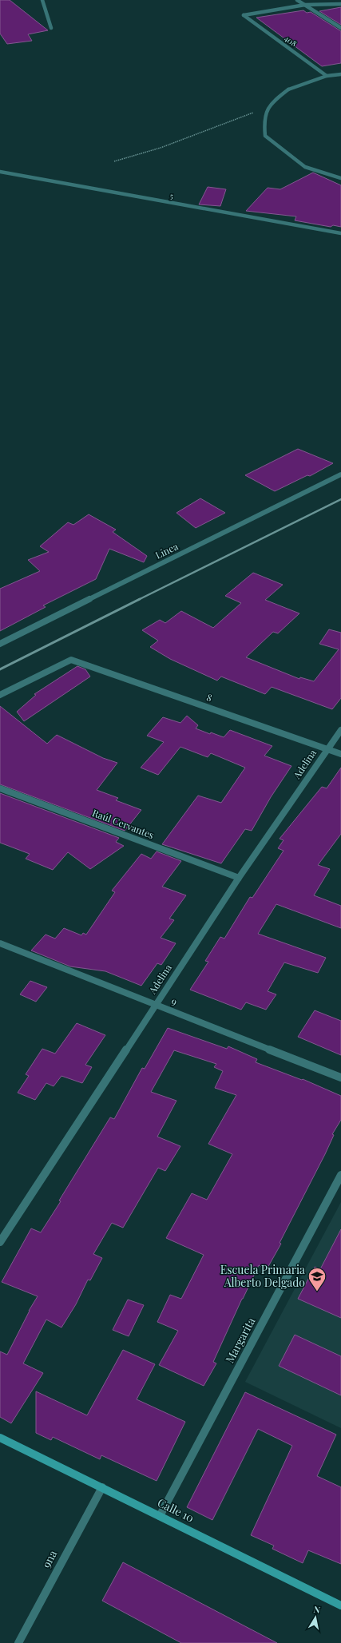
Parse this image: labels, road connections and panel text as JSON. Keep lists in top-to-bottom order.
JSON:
{
  "streets": {
    "street": [
      "408",
      "5",
      "Línea",
      "8",
      "Adelina",
      "Raúl Cervantes",
      "9",
      "Margarita",
      "Calle 10",
      "9na"
    ]
  },
  "crossings": [
    ["8", "Adelina"],
    ["Adelina", "Raúl Cervantes"],
    ["Adelina", "9"],
    ["Margarita", "Calle 10"],
    ["Calle 10", "9na"]
  ],
  "places": {
    "school or university": ["Escuela Primaria Alberto Delgado"]
  },
  "north": "top"
}
